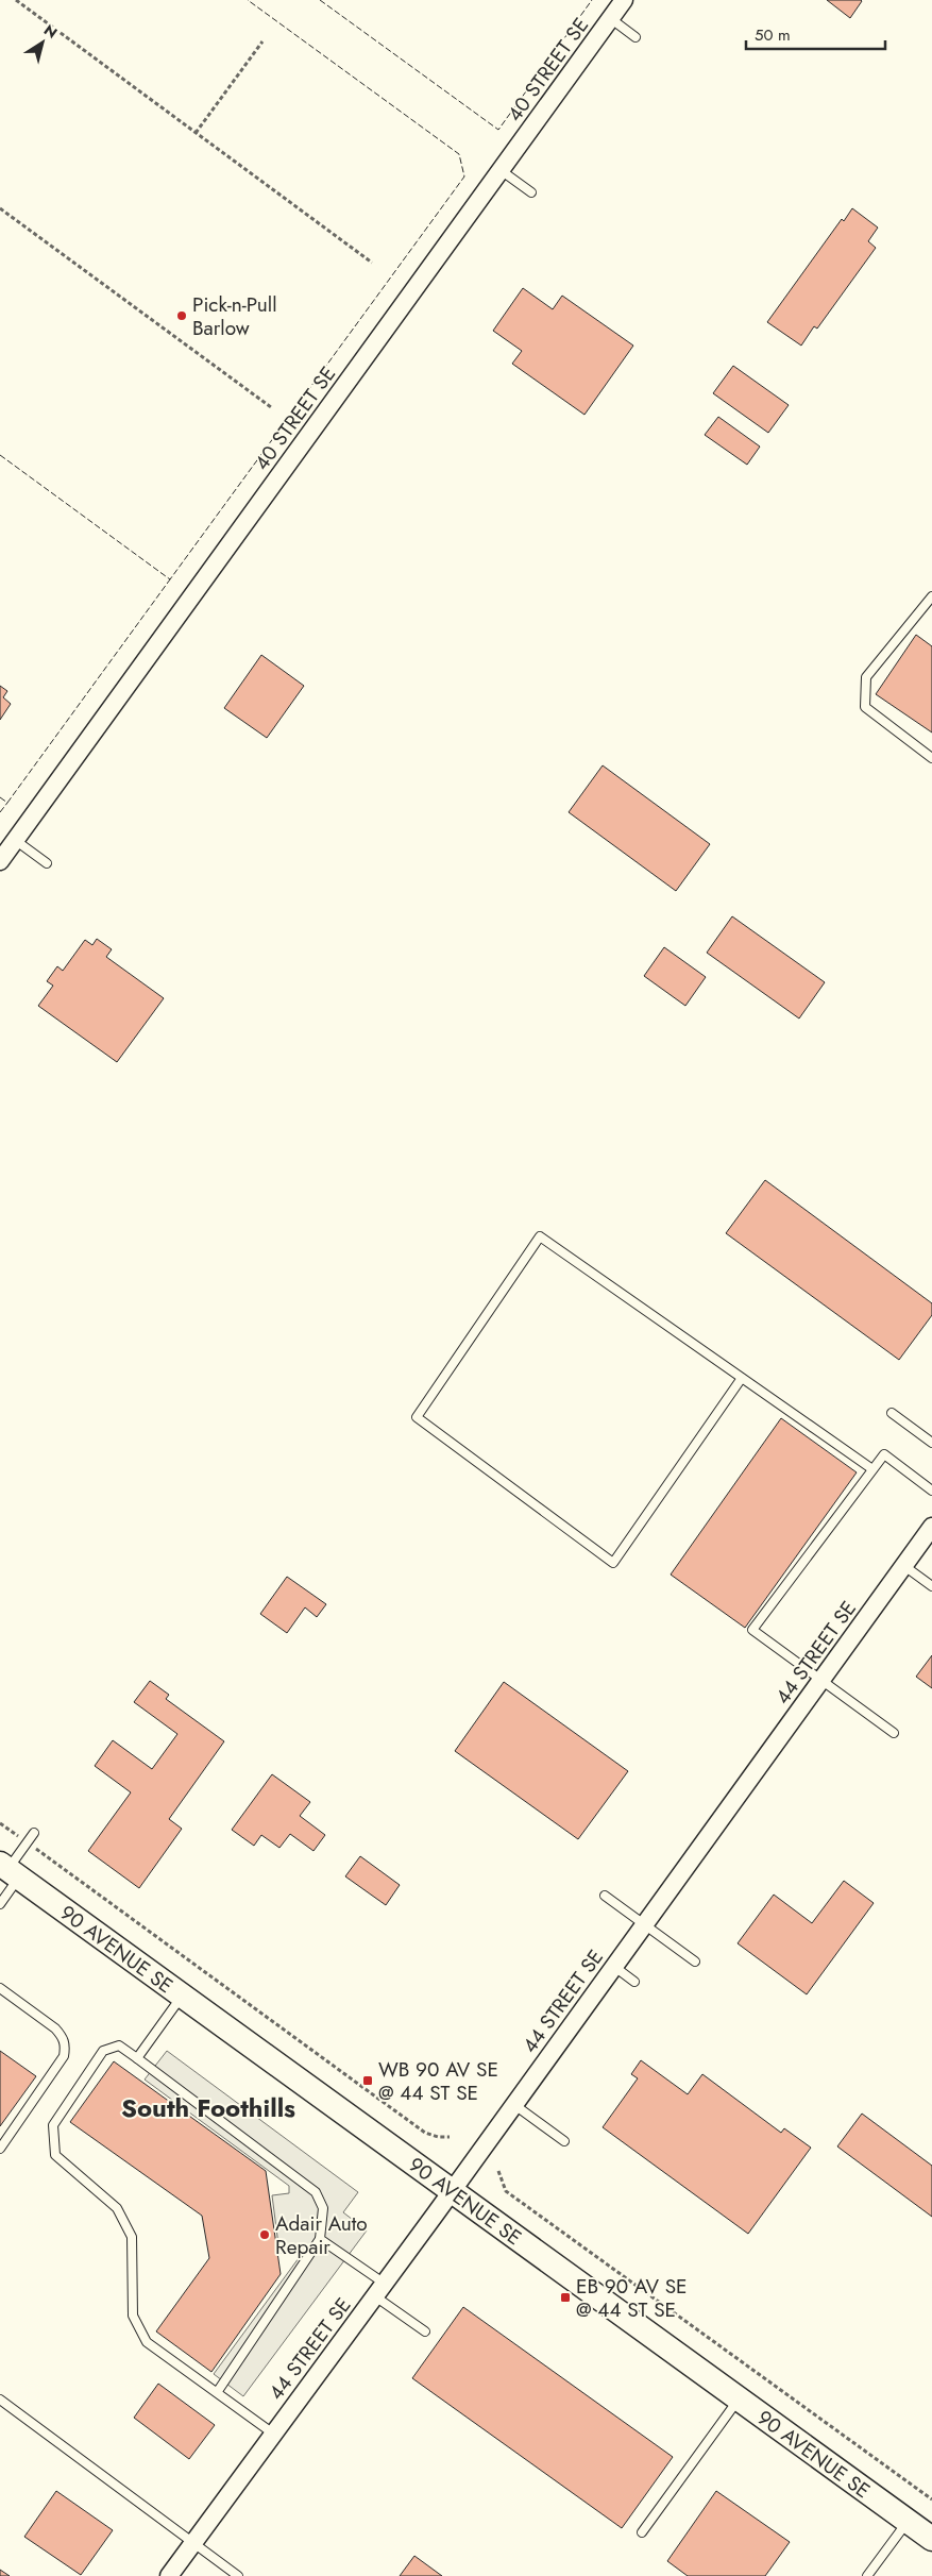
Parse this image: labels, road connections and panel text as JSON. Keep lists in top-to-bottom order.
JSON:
{
  "streets": {
    "street": ["40 STREET SE", "44 STREET SE", "90 AVENUE SE"]
  },
  "crossings": [
    ["44 STREET SE", "90 AVENUE SE"]
  ],
  "districts": ["South Foothills"],
  "places": {
    "other": ["Pick-n-Pull Barlow", "Adair Auto Repair"],
    "transit": ["WB 90 AV SE @ 44 ST SE", "EB 90 AV SE @ 44 ST SE"]
  },
  "scale_bar": "50 m",
  "north": "top right"
}
